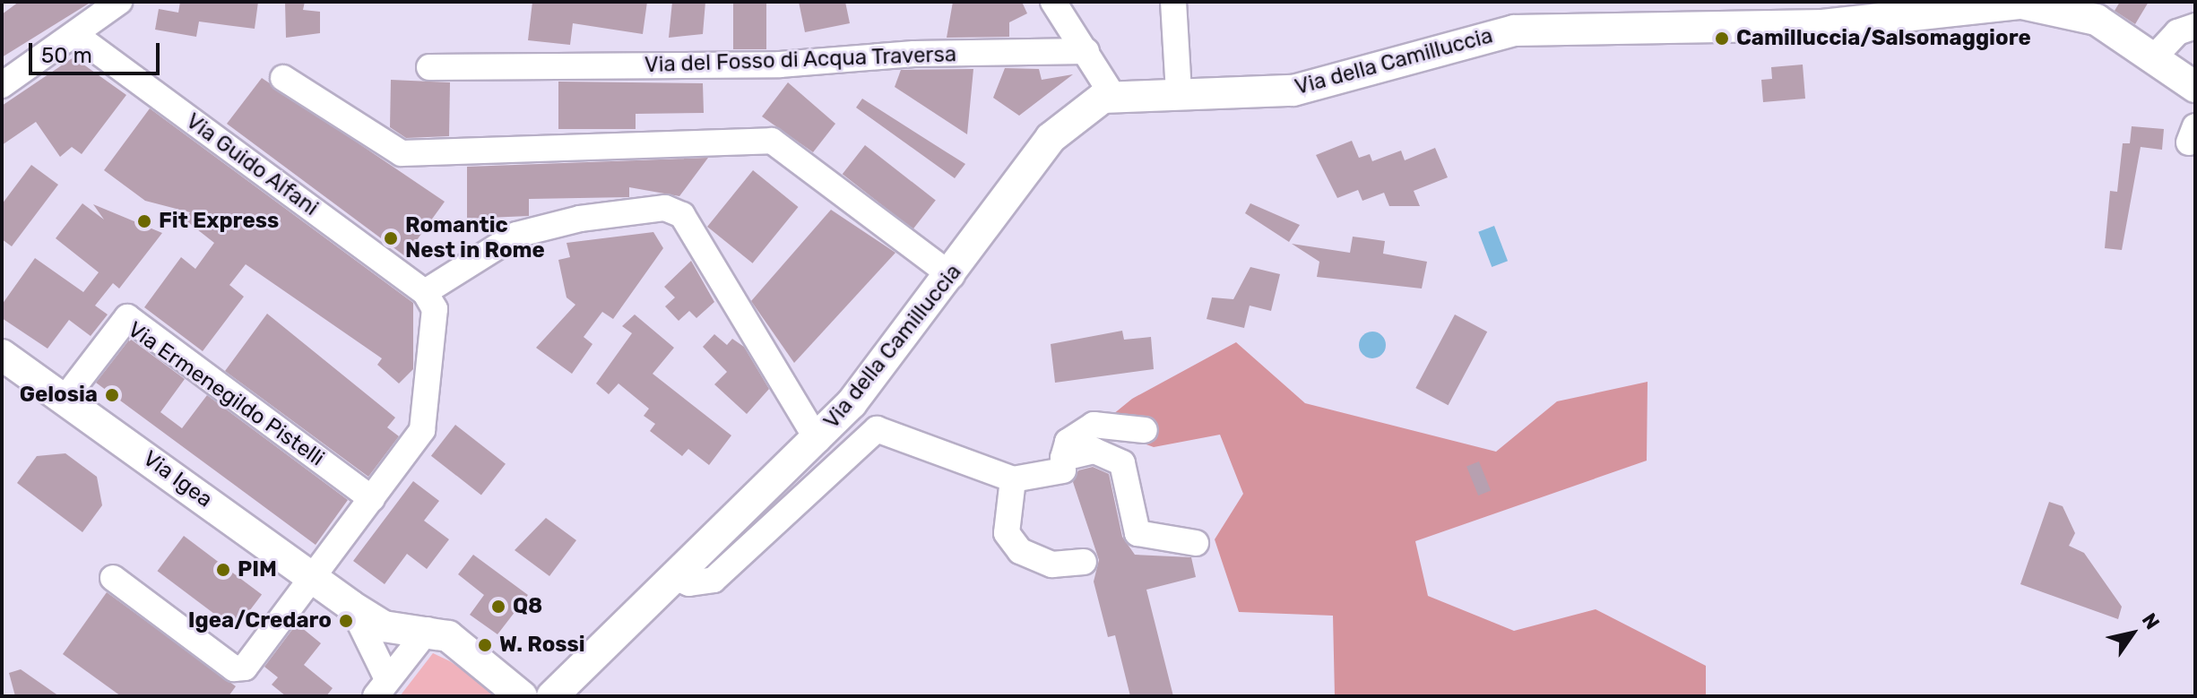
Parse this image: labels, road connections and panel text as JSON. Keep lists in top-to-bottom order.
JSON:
{
  "streets": {
    "main road": ["Via della Camilluccia", "Via Igea"],
    "street": ["Via del Fosso di Acqua Traversa", "Via Guido Alfani", "Via Ermenegildo Pistelli"]
  },
  "crossings": [
    ["Via della Camilluccia", "Via Igea"],
    ["Via Ermenegildo Pistelli", "Via Igea"]
  ],
  "places": [
    "Camilluccia/Salsomaggiore",
    "Fit Express",
    "Romantic Nest in Rome",
    "Gelosia",
    "PIM",
    "Q8",
    "Igea/Credaro",
    "W. Rossi"
  ],
  "scale_bar": "50 m",
  "north": "top right"
}
